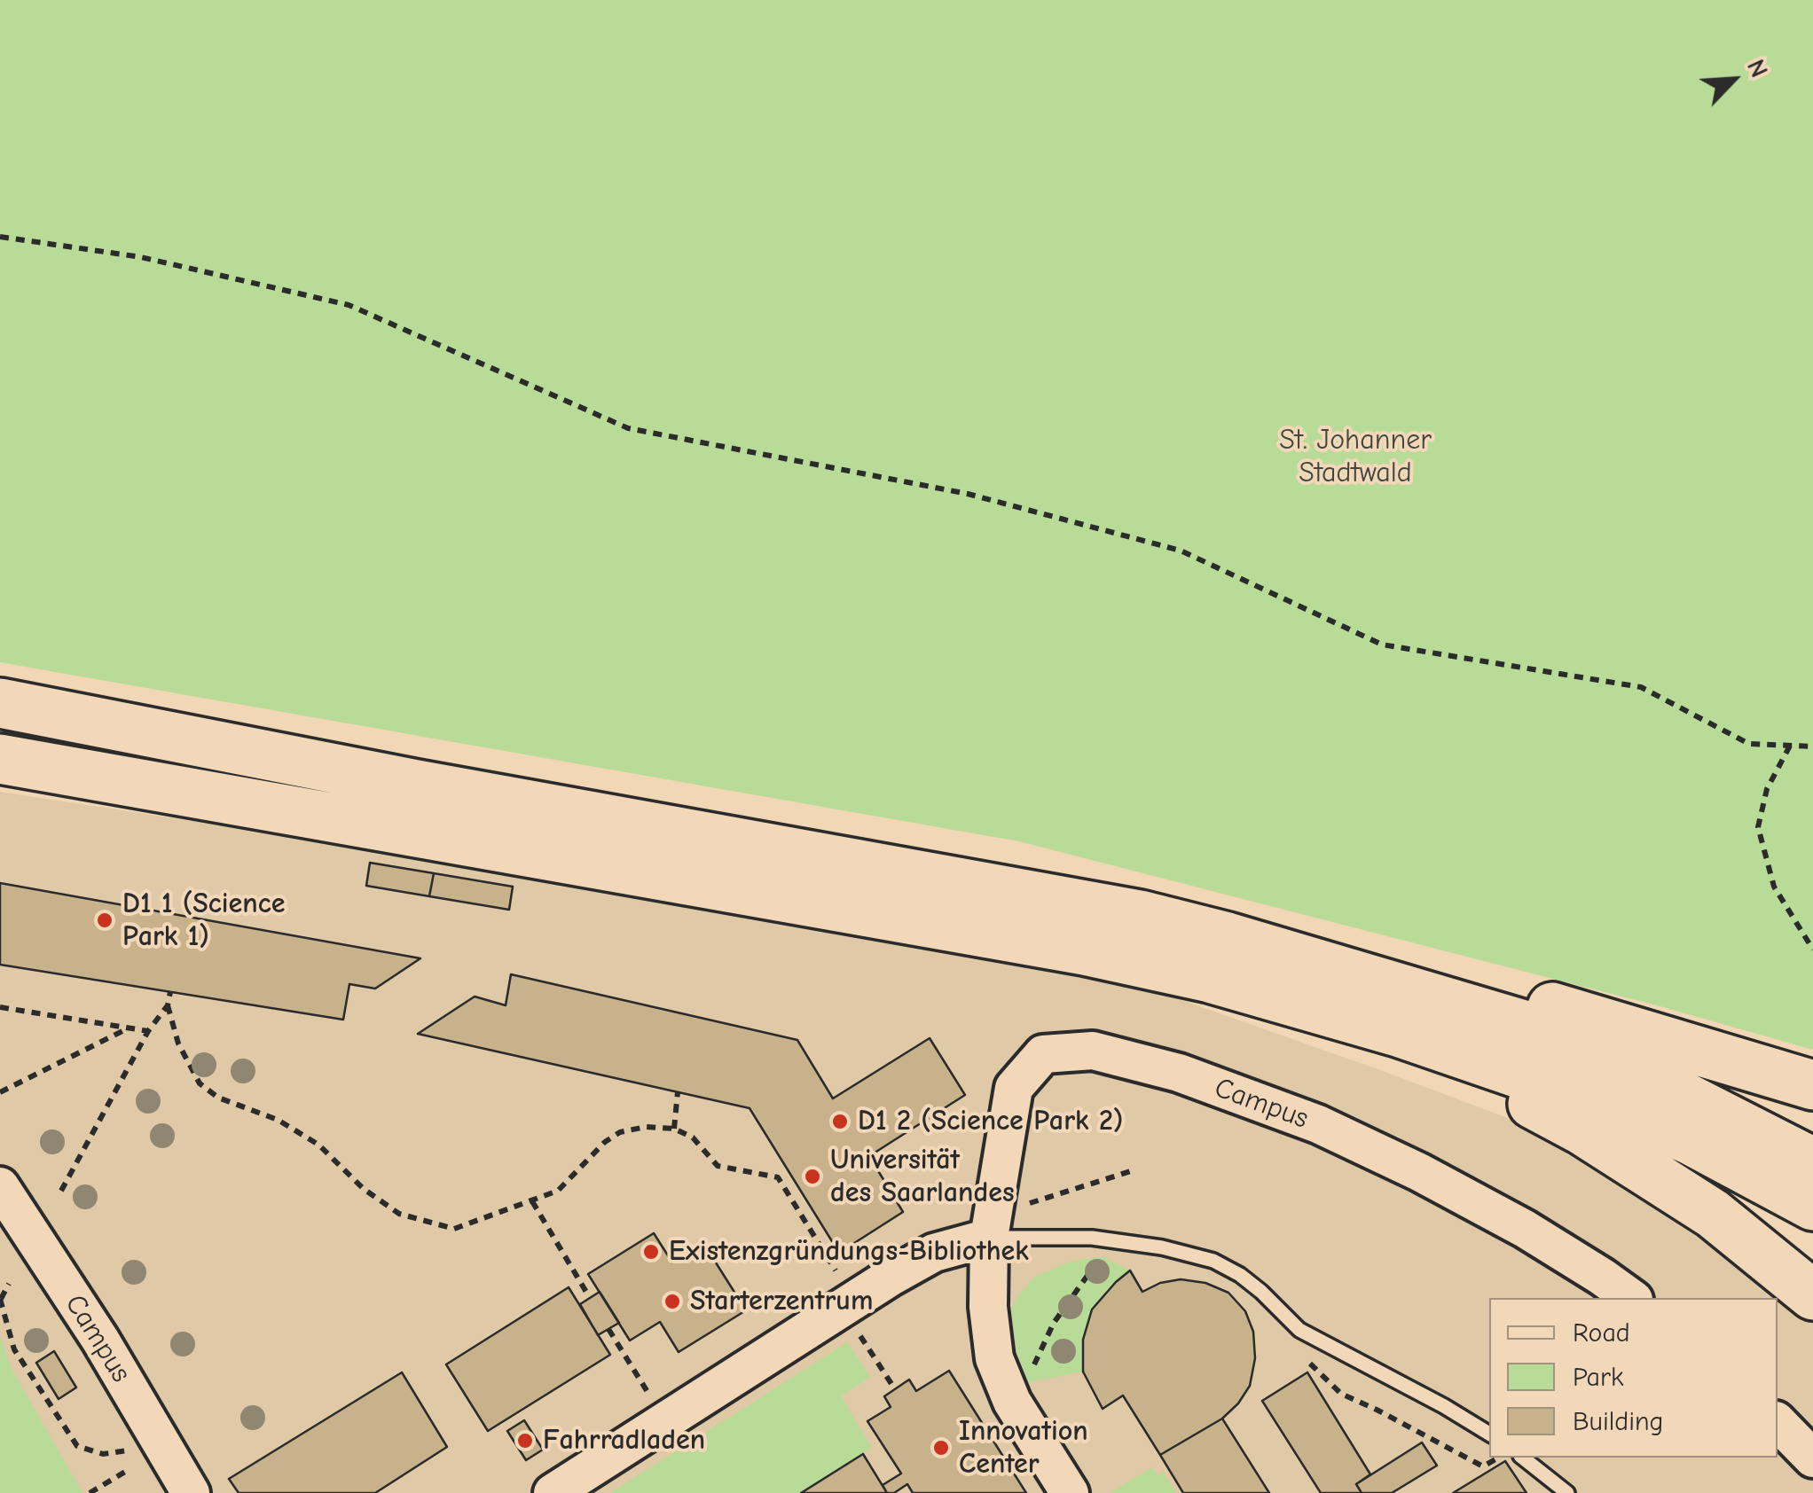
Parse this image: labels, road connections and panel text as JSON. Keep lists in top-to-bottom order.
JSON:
{
  "streets": {
    "street": ["Campus"]
  },
  "parks": ["St. Johanner Stadtwald"],
  "places": [
    "D1 1 (Science Park 1)",
    "D1 2 (Science Park 2)",
    "Universität des Saarlandes",
    "Existenzgründungs-Bibliothek",
    "Starterzentrum",
    "Fahrradladen",
    "Innovation Center"
  ],
  "legend": ["Road", "Park", "Building"],
  "north": "top right"
}
